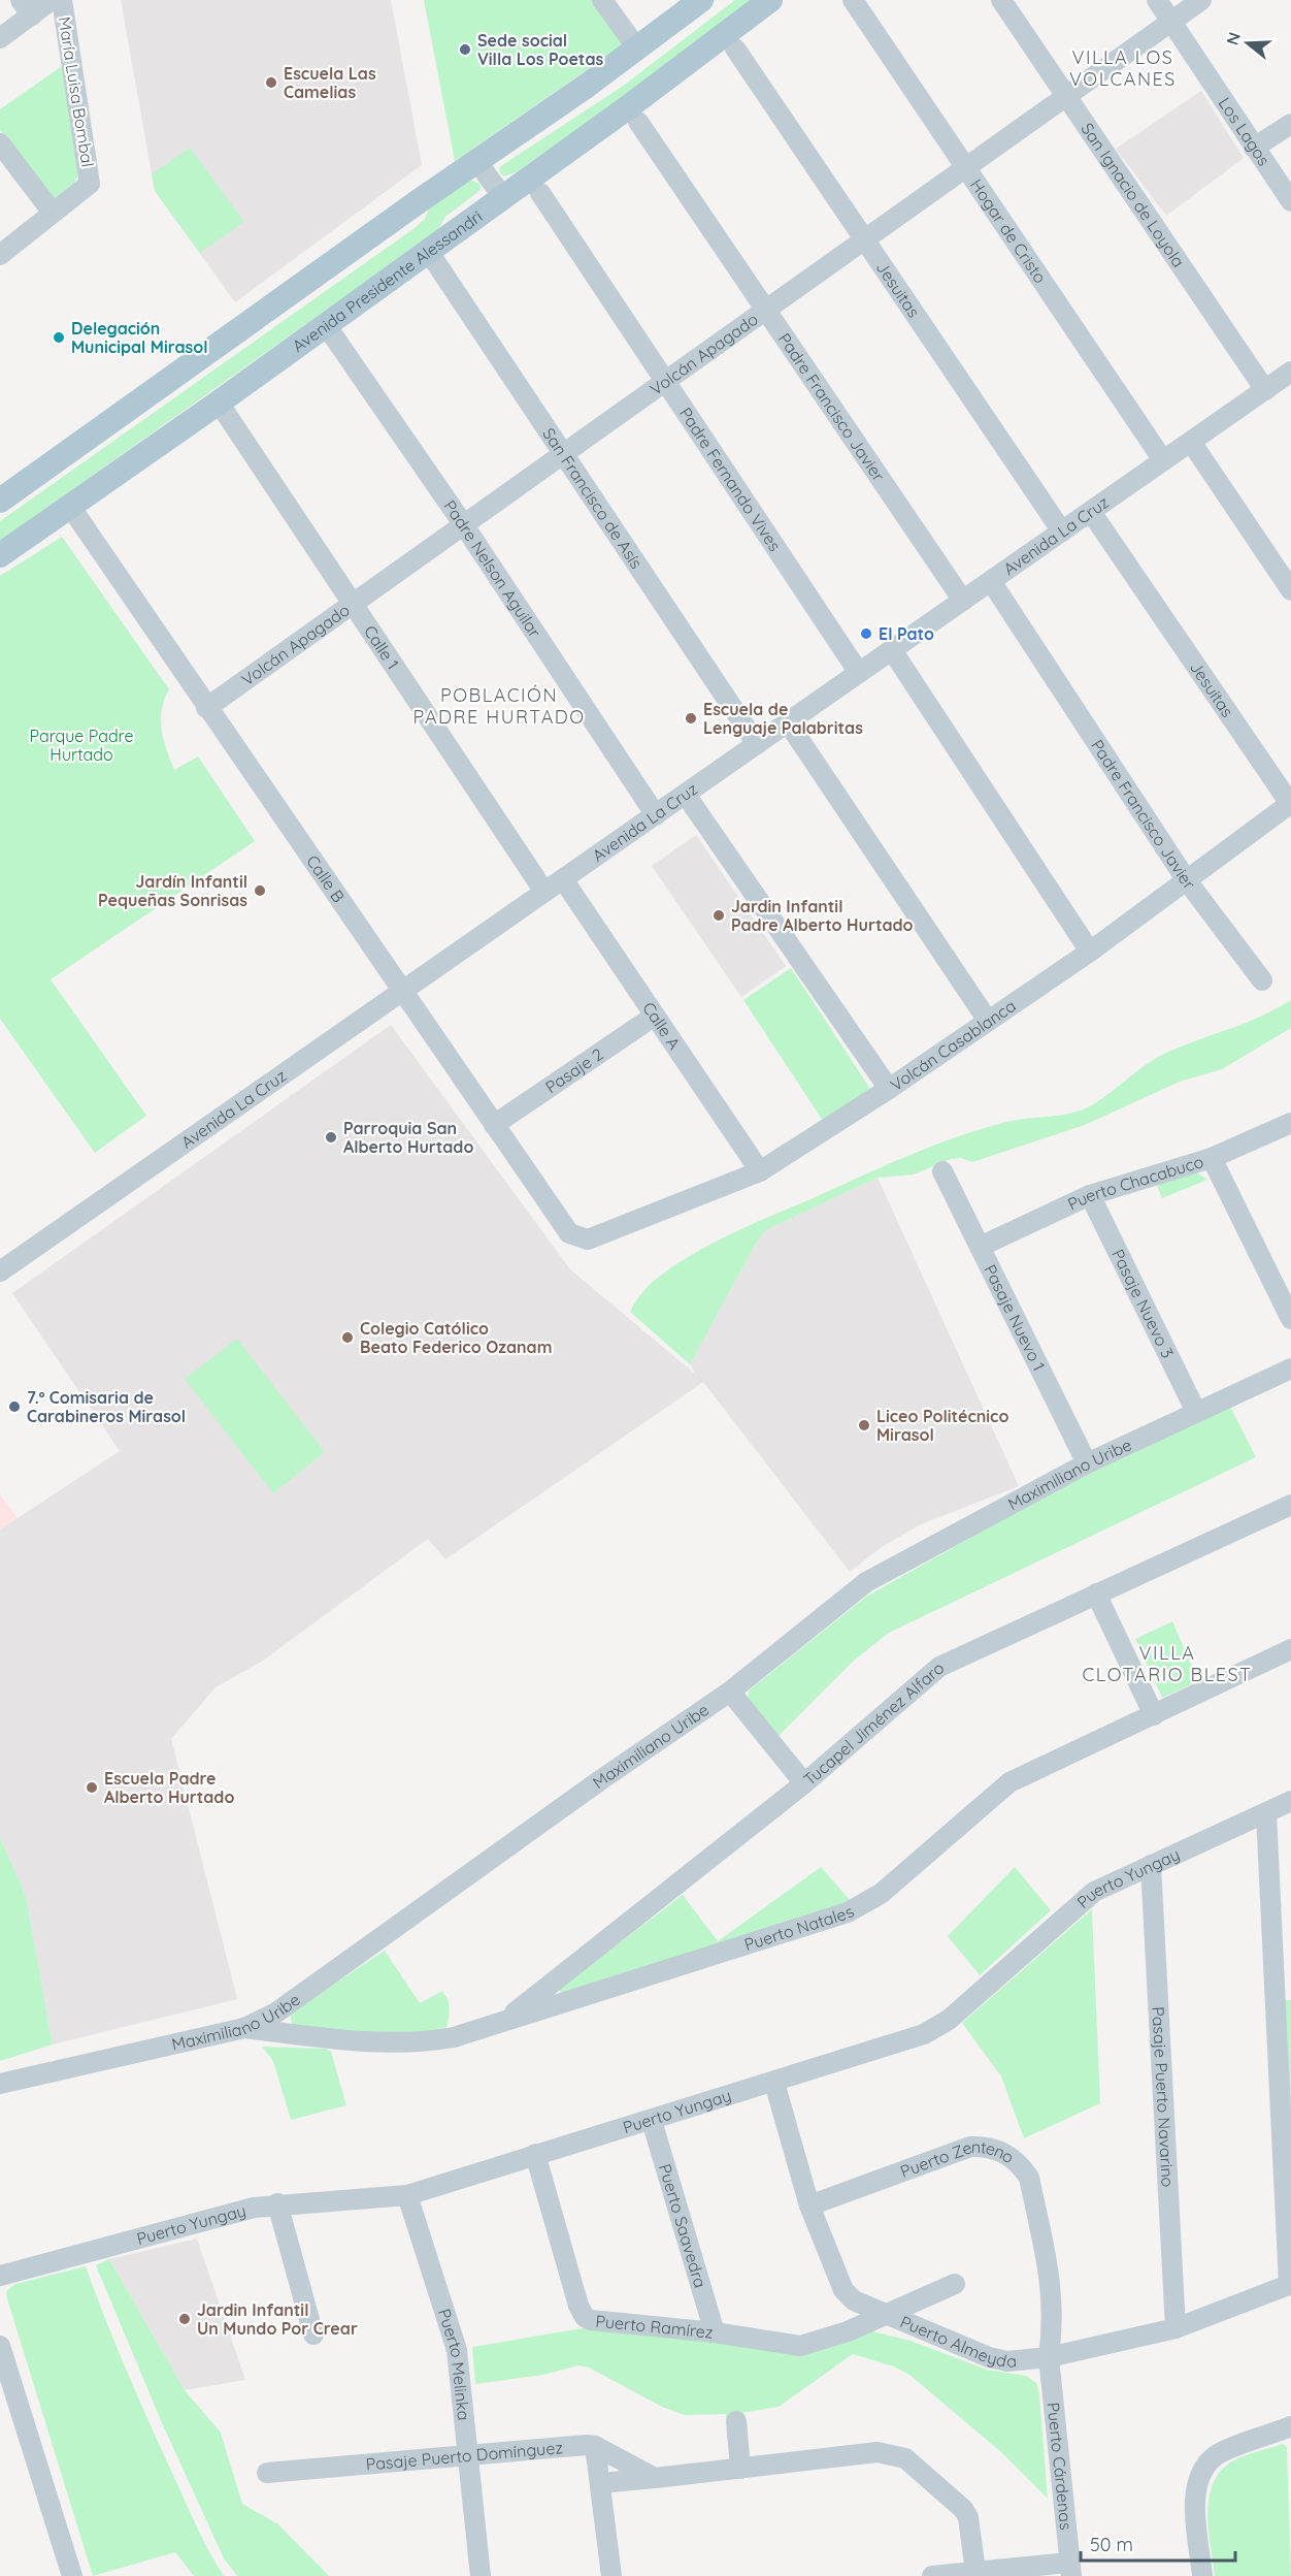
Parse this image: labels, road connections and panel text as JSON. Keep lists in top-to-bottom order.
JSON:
{
  "streets": {
    "main road": ["Avenida Presidente Alessandri"],
    "street": [
      "María Luisa Bombal",
      "Los Lagos",
      "San Ignacio de Loyola",
      "Hogar de Cristo",
      "Jesuitas",
      "Volcán Apagado",
      "Padre Francisco Javier",
      "Padre Fernando Vives",
      "San Francisco de Asís",
      "Avenida La Cruz",
      "Padre Nelson Aguilar",
      "Calle 1",
      "Calle B",
      "Calle A",
      "Volcán Casablanca",
      "Pasaje 2",
      "Puerto Chacabuco",
      "Pasaje Nuevo 3",
      "Pasaje Nuevo 1",
      "Maximiliano Uribe",
      "Tucapel Jiménez Alfaro",
      "Puerto Yungay",
      "Puerto Natales",
      "Pasaje Puerto Navarino",
      "Puerto Zenteno",
      "Puerto Saavedra",
      "Puerto Ramírez",
      "Puerto Almeyda",
      "Puerto Melinka",
      "Pasaje Puerto Domínguez",
      "Puerto Cárdenas"
    ]
  },
  "crossings": [
    ["Los Lagos", "Volcán Apagado"],
    ["San Ignacio de Loyola", "Volcán Apagado"],
    ["San Ignacio de Loyola", "Avenida La Cruz"],
    ["Hogar de Cristo", "Volcán Apagado"],
    ["Hogar de Cristo", "Avenida La Cruz"],
    ["Avenida Presidente Alessandri", "San Francisco de Asís"],
    ["Avenida Presidente Alessandri", "Padre Nelson Aguilar"],
    ["Avenida Presidente Alessandri", "Calle 1"],
    ["Avenida Presidente Alessandri", "Calle B"],
    ["Jesuitas", "Volcán Apagado"],
    ["Jesuitas", "Avenida La Cruz"],
    ["Jesuitas", "Volcán Casablanca"],
    ["Volcán Apagado", "Padre Francisco Javier"],
    ["Volcán Apagado", "Padre Fernando Vives"],
    ["Volcán Apagado", "San Francisco de Asís"],
    ["Volcán Apagado", "Padre Nelson Aguilar"],
    ["Volcán Apagado", "Calle 1"],
    ["Volcán Apagado", "Calle B"],
    ["Padre Francisco Javier", "Avenida La Cruz"],
    ["Padre Francisco Javier", "Volcán Casablanca"],
    ["Padre Fernando Vives", "Avenida La Cruz"],
    ["San Francisco de Asís", "Avenida La Cruz"],
    ["Avenida La Cruz", "Padre Nelson Aguilar"],
    ["Avenida La Cruz", "Calle 1"],
    ["Avenida La Cruz", "Calle B"],
    ["Avenida La Cruz", "Calle A"],
    ["Calle B", "Volcán Casablanca"],
    ["Calle B", "Pasaje 2"],
    ["Calle A", "Volcán Casablanca"],
    ["Calle A", "Pasaje 2"],
    ["Puerto Chacabuco", "Pasaje Nuevo 3"],
    ["Puerto Chacabuco", "Pasaje Nuevo 1"],
    ["Pasaje Nuevo 3", "Maximiliano Uribe"],
    ["Pasaje Nuevo 1", "Maximiliano Uribe"],
    ["Maximiliano Uribe", "Puerto Natales"],
    ["Tucapel Jiménez Alfaro", "Puerto Natales"],
    ["Puerto Yungay", "Pasaje Puerto Navarino"],
    ["Puerto Yungay", "Puerto Saavedra"],
    ["Puerto Yungay", "Puerto Ramírez"],
    ["Puerto Yungay", "Puerto Almeyda"],
    ["Puerto Yungay", "Puerto Melinka"],
    ["Pasaje Puerto Navarino", "Puerto Almeyda"],
    ["Puerto Zenteno", "Puerto Almeyda"],
    ["Puerto Zenteno", "Puerto Cárdenas"],
    ["Puerto Saavedra", "Puerto Ramírez"],
    ["Puerto Ramírez", "Puerto Almeyda"],
    ["Puerto Almeyda", "Puerto Cárdenas"],
    ["Puerto Melinka", "Pasaje Puerto Domínguez"]
  ],
  "districts": ["VILLA LOS VOLCANES", "POBLACIÓN PADRE HURTADO", "VILLA CLOTARIO BLEST"],
  "parks": ["Parque Padre Hurtado"],
  "places": [
    "Sede social Villa Los Poetas",
    "Escuela Las Camelias",
    "Delegación Municipal Mirasol",
    "El Pato",
    "Escuela de Lenguaje Palabritas",
    "Jardín Infantil Pequeñas Sonrisas",
    "Jardin Infantil Padre Alberto Hurtado",
    "Parroquia San Alberto Hurtado",
    "Colegio Católico Beato Federico Ozanam",
    "7.º Comisaria de Carabineros Mirasol",
    "Liceo Politécnico Mirasol",
    "Escuela Padre Alberto Hurtado",
    "Jardin Infantil Un Mundo Por Crear"
  ],
  "scale_bar": "50 m",
  "north": "left"
}
